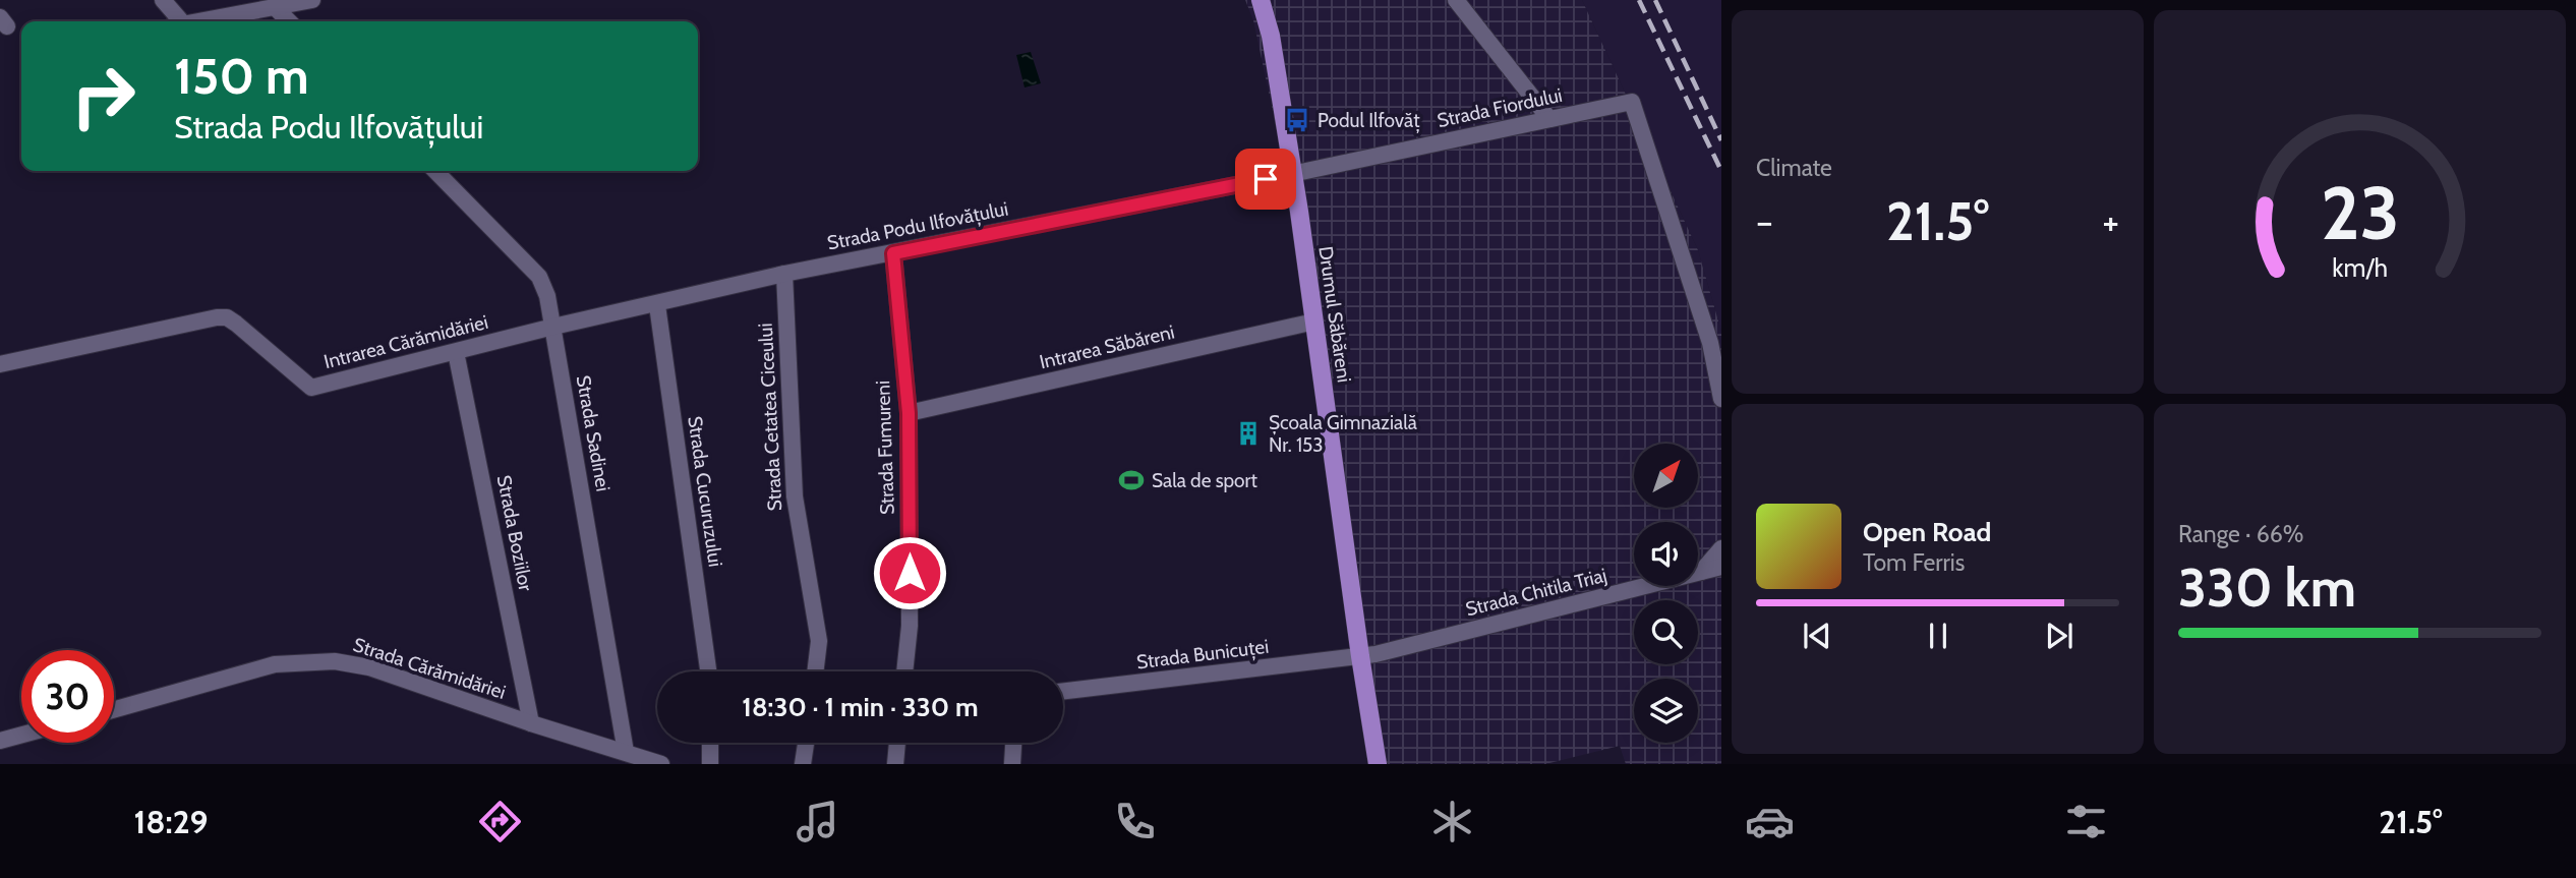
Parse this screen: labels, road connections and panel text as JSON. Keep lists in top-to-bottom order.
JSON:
{
  "streets": {
    "main road": ["Drumul Săbăreni"],
    "street": [
      "Strada Fiordului",
      "Strada Podu Ilfovățului",
      "Intrarea Cărămidăriei",
      "Intrarea Săbăreni",
      "Strada Cetatea Ciceului",
      "Strada Sadinei",
      "Strada Fumureni",
      "Strada Cucuruzului",
      "Strada Boziilor",
      "Strada Chitila Triaj",
      "Strada Bunicuței",
      "Strada Cărămidăriei"
    ]
  },
  "crossings": [
    ["Strada Fiordului", "Strada Podu Ilfovățului"],
    ["Strada Fiordului", "Drumul Săbăreni"],
    ["Strada Podu Ilfovățului", "Drumul Săbăreni"],
    ["Strada Podu Ilfovățului", "Intrarea Cărămidăriei"],
    ["Strada Podu Ilfovățului", "Strada Cetatea Ciceului"],
    ["Strada Podu Ilfovățului", "Strada Sadinei"],
    ["Strada Podu Ilfovățului", "Strada Fumureni"],
    ["Strada Podu Ilfovățului", "Strada Cucuruzului"],
    ["Drumul Săbăreni", "Intrarea Săbăreni"],
    ["Drumul Săbăreni", "Strada Chitila Triaj"],
    ["Drumul Săbăreni", "Strada Bunicuței"],
    ["Intrarea Cărămidăriei", "Strada Sadinei"],
    ["Intrarea Cărămidăriei", "Strada Boziilor"],
    ["Intrarea Săbăreni", "Strada Fumureni"],
    ["Strada Sadinei", "Strada Cărămidăriei"],
    ["Strada Boziilor", "Strada Cărămidăriei"],
    ["Strada Chitila Triaj", "Strada Bunicuței"]
  ],
  "places": {
    "bus stop": ["Podul Ilfovăț"],
    "building": ["Școala Gimnazială Nr. 153"],
    "sports": ["Sala de sport"]
  },
  "north": "top right",
  "page": {
    "tile": [
      "Climate",
      ["Range · 66%", "330 km"]
    ],
    "turn": ["150 m", "Strada Podu Ilfovățului"],
    "heat": ["−", "21.5°", "+"],
    "song": ["Open Road", "Tom Ferris"],
    "limit": "30",
    "trip": "18:30 · 1 min · 330 m",
    "tabs": ["18:29", "21.5°"],
    "gauge": ["23", "km/h"]
  }
}
